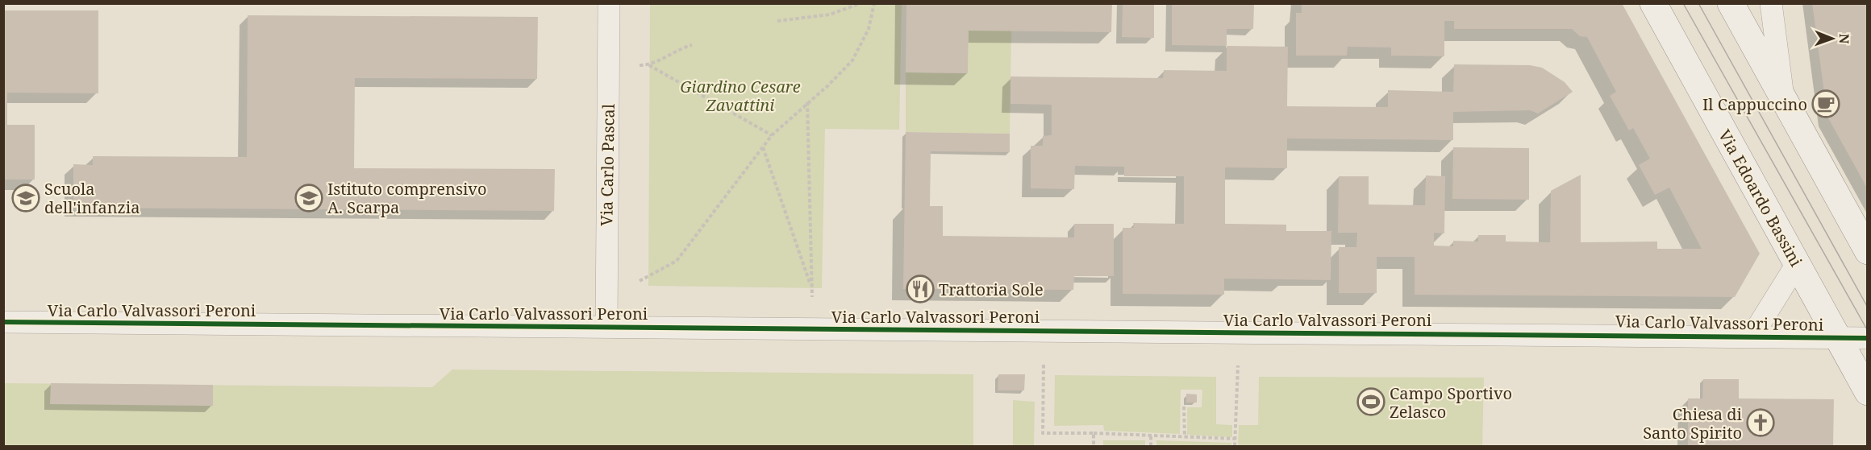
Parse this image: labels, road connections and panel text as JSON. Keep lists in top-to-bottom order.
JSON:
{
  "streets": {
    "street": ["Via Carlo Pascal", "Via Edoardo Bassini", "Via Carlo Valvassori Peroni"]
  },
  "crossings": [
    ["Via Carlo Pascal", "Via Carlo Valvassori Peroni"],
    ["Via Edoardo Bassini", "Via Carlo Valvassori Peroni"]
  ],
  "parks": ["Giardino Cesare Zavattini"],
  "places": {
    "cafe": ["Il Cappuccino"],
    "school or university": ["Scuola dell'infanzia", "Istituto comprensivo A. Scarpa"],
    "restaurant": ["Trattoria Sole"],
    "sports": ["Campo Sportivo Zelasco"],
    "church": ["Chiesa di Santo Spirito"]
  },
  "north": "right"
}
